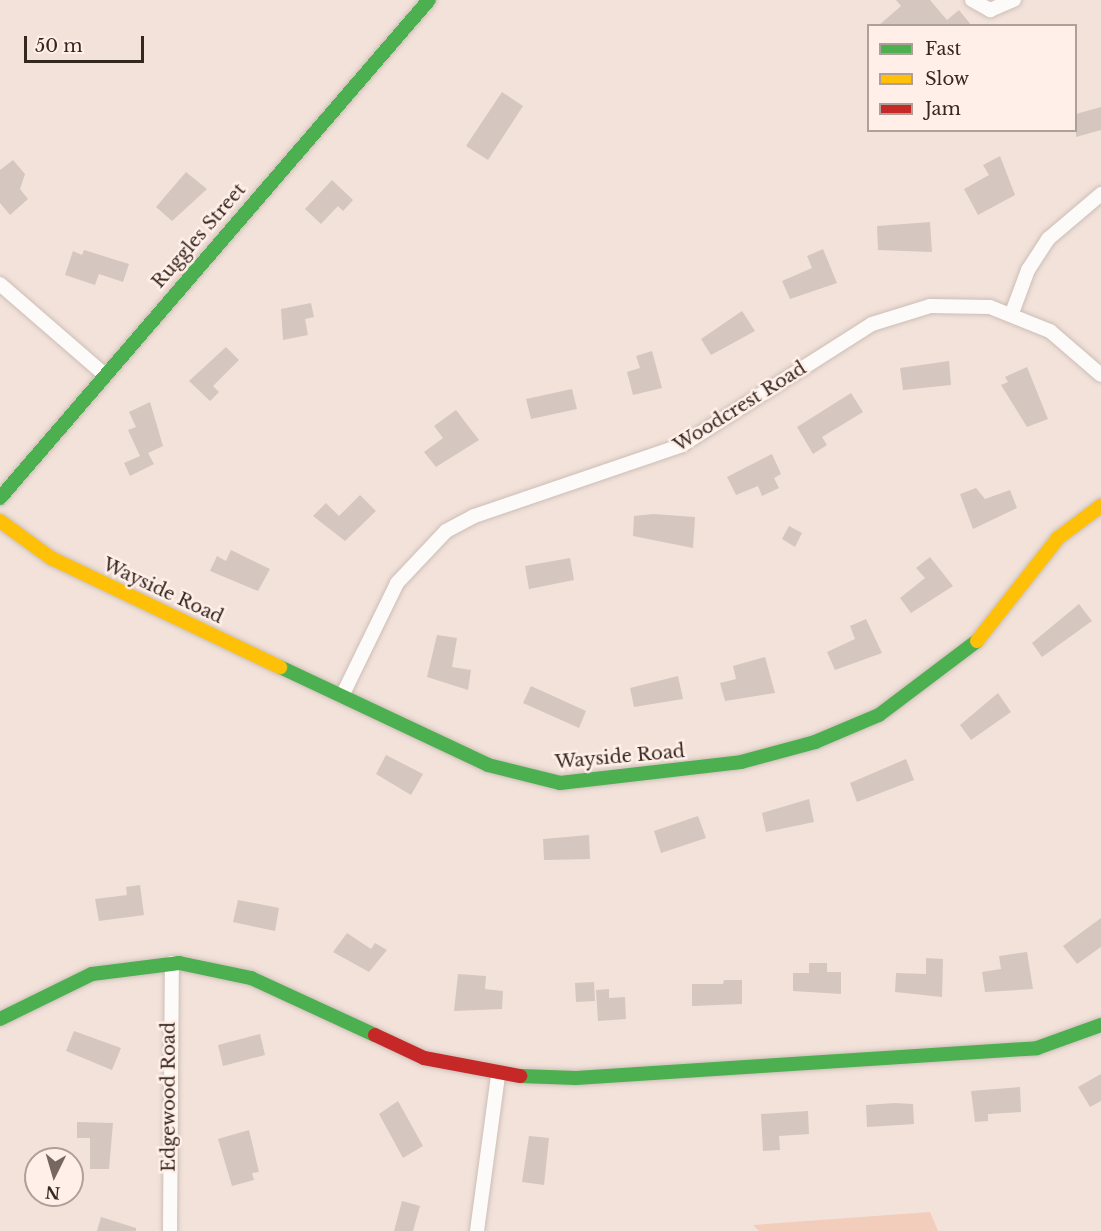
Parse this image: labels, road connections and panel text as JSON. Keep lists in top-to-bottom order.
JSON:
{
  "streets": {
    "street": [
      "Ruggles Street",
      "Woodcrest Road",
      "Wayside Road",
      "Edgewood Road"
    ]
  },
  "crossings": [
    ["Woodcrest Road", "Wayside Road"]
  ],
  "legend": ["Fast", "Slow", "Jam"],
  "scale_bar": "50 m",
  "north": "bottom"
}
